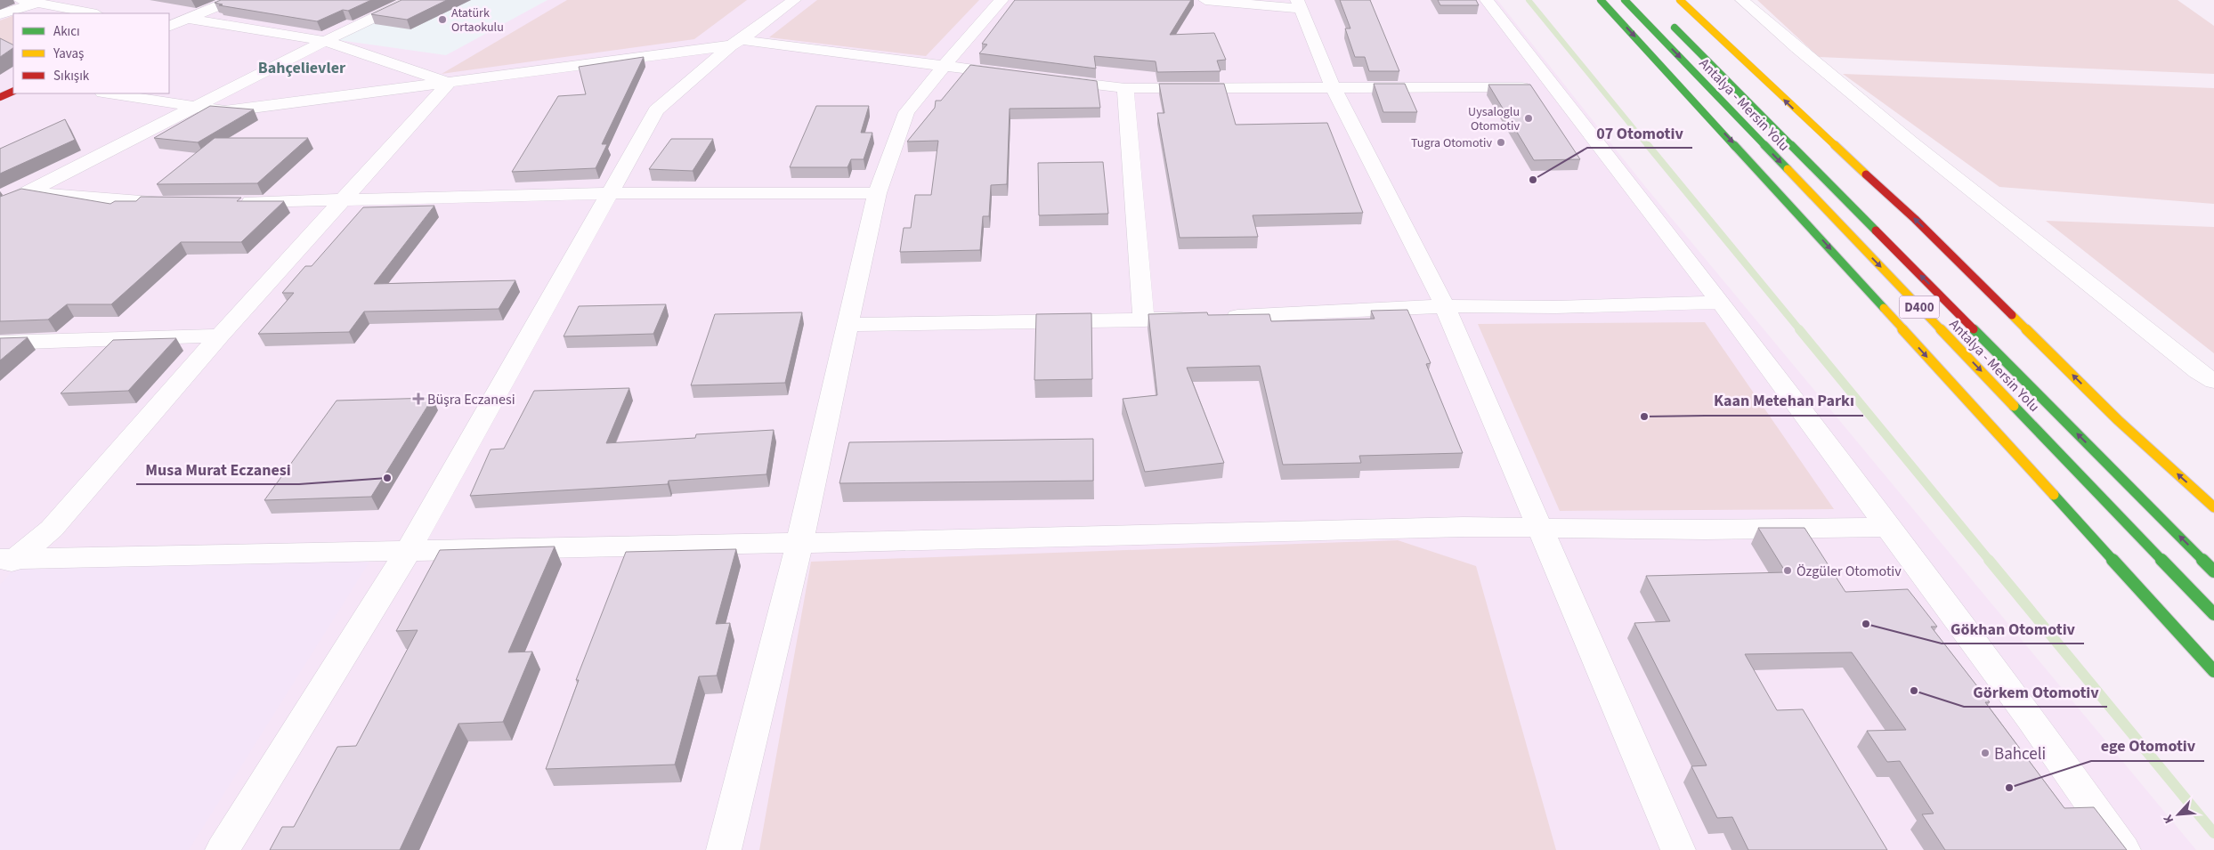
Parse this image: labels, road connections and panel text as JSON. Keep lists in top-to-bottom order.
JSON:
{
  "streets": {
    "main road": ["Antalya - Mersin Yolu", "D400"]
  },
  "districts": ["Bahçelievler"],
  "places": {
    "other": [
      "Atatürk Ortaokulu",
      "Uysaloglu Otomotiv",
      "Tugra Otomotiv",
      "07 Otomotiv",
      "Kaan Metehan Parkı",
      "Musa Murat Eczanesi",
      "Özgüler Otomotiv",
      "Gökhan Otomotiv",
      "Görkem Otomotiv",
      "Bahceli",
      "ege Otomotiv"
    ],
    "health": ["Büşra Eczanesi"]
  },
  "legend": ["Akıcı", "Yavaş", "Sıkışık"],
  "north": "bottom left"
}
